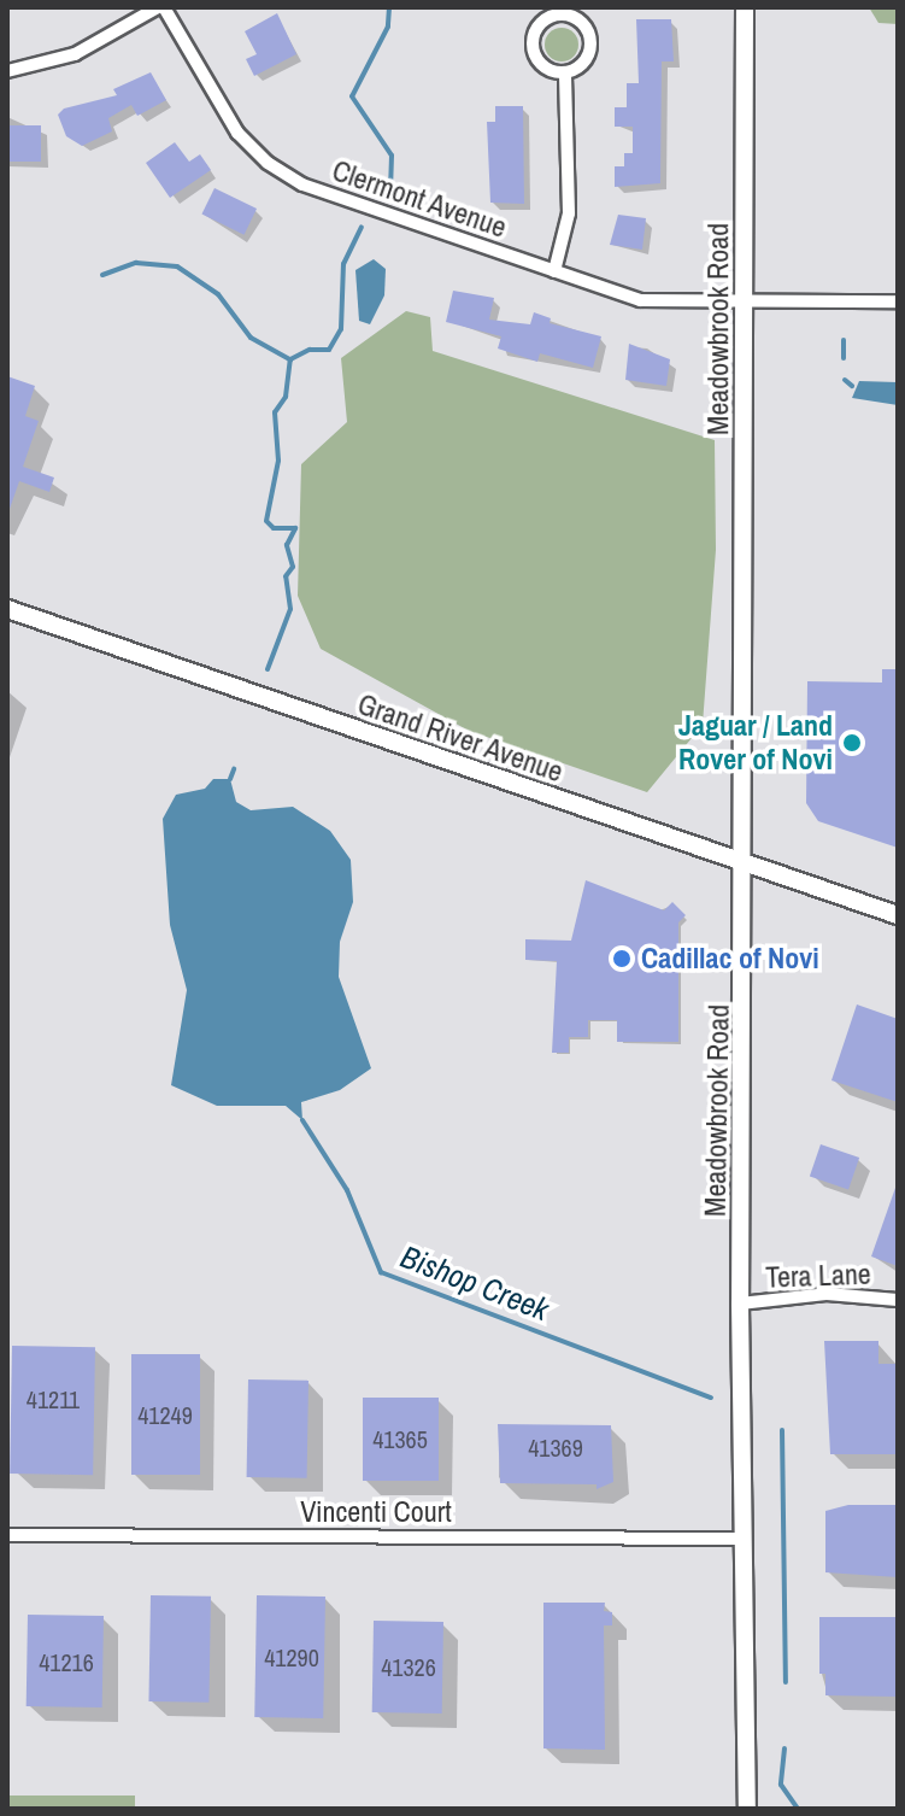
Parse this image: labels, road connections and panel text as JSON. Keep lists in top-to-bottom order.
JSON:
{
  "streets": {
    "street": [
      "Clermont Avenue",
      "Meadowbrook Road",
      "Grand River Avenue",
      "Tera Lane",
      "Vincenti Court"
    ]
  },
  "crossings": [
    ["Clermont Avenue", "Meadowbrook Road"],
    ["Meadowbrook Road", "Grand River Avenue"],
    ["Meadowbrook Road", "Tera Lane"],
    ["Meadowbrook Road", "Vincenti Court"]
  ],
  "water": ["Bishop Creek"],
  "places": ["Jaguar / Land Rover of Novi", "Cadillac of Novi"],
  "house_numbers": [
    "41211",
    "41249",
    "41365",
    "41369",
    "41290",
    "41216",
    "41326"
  ]
}
